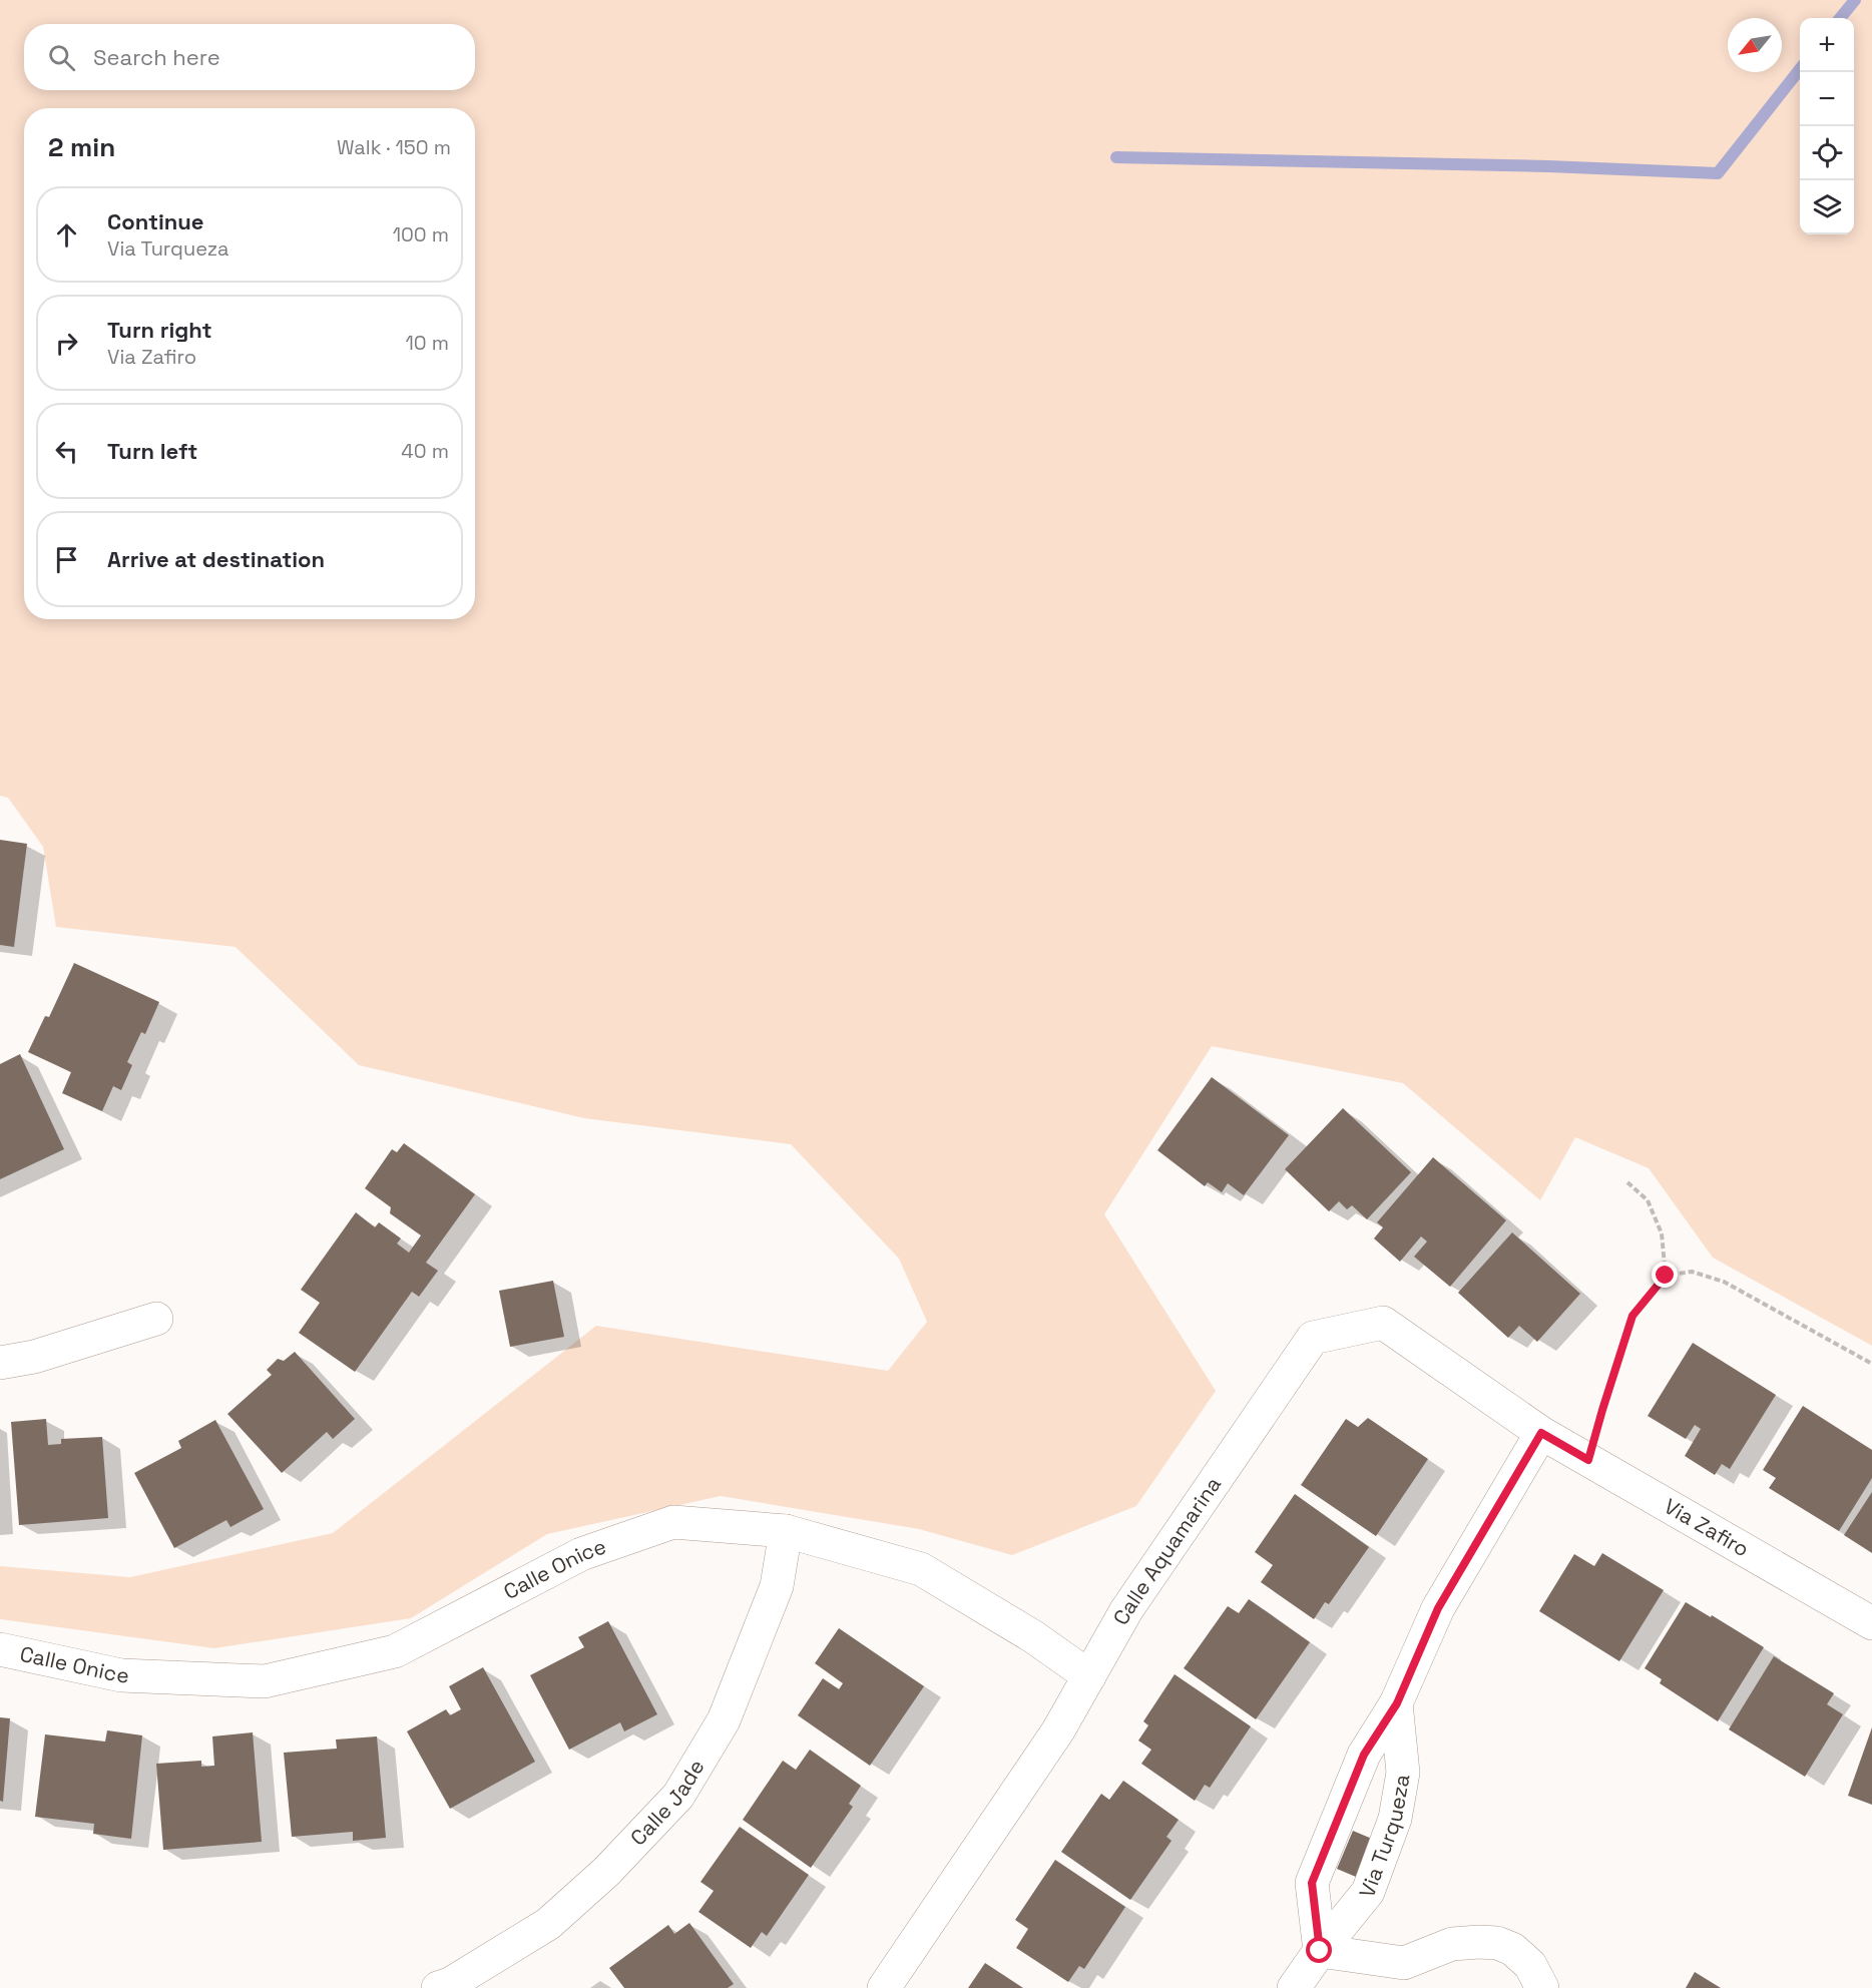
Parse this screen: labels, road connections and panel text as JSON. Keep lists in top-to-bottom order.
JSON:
{
  "streets": {
    "street": [
      "Via Zafiro",
      "Calle Aquamarina",
      "Calle Onice",
      "Calle Jade",
      "Via Turqueza"
    ]
  },
  "crossings": [
    ["Via Zafiro", "Calle Aquamarina"],
    ["Via Zafiro", "Via Turqueza"],
    ["Calle Aquamarina", "Calle Onice"],
    ["Calle Aquamarina", "Via Turqueza"],
    ["Calle Onice", "Calle Jade"]
  ],
  "north": "bottom left",
  "page": {
    "map_buttons": ["+", "−"],
    "search": "Search here",
    "heading": ["2 min", "Walk · 150 m"],
    "list": [
      ["Continue", "Via Turqueza", "100 m"],
      ["Turn right", "Via Zafiro", "10 m"],
      ["Turn left", "40 m"],
      "Arrive at destination"
    ]
  }
}
